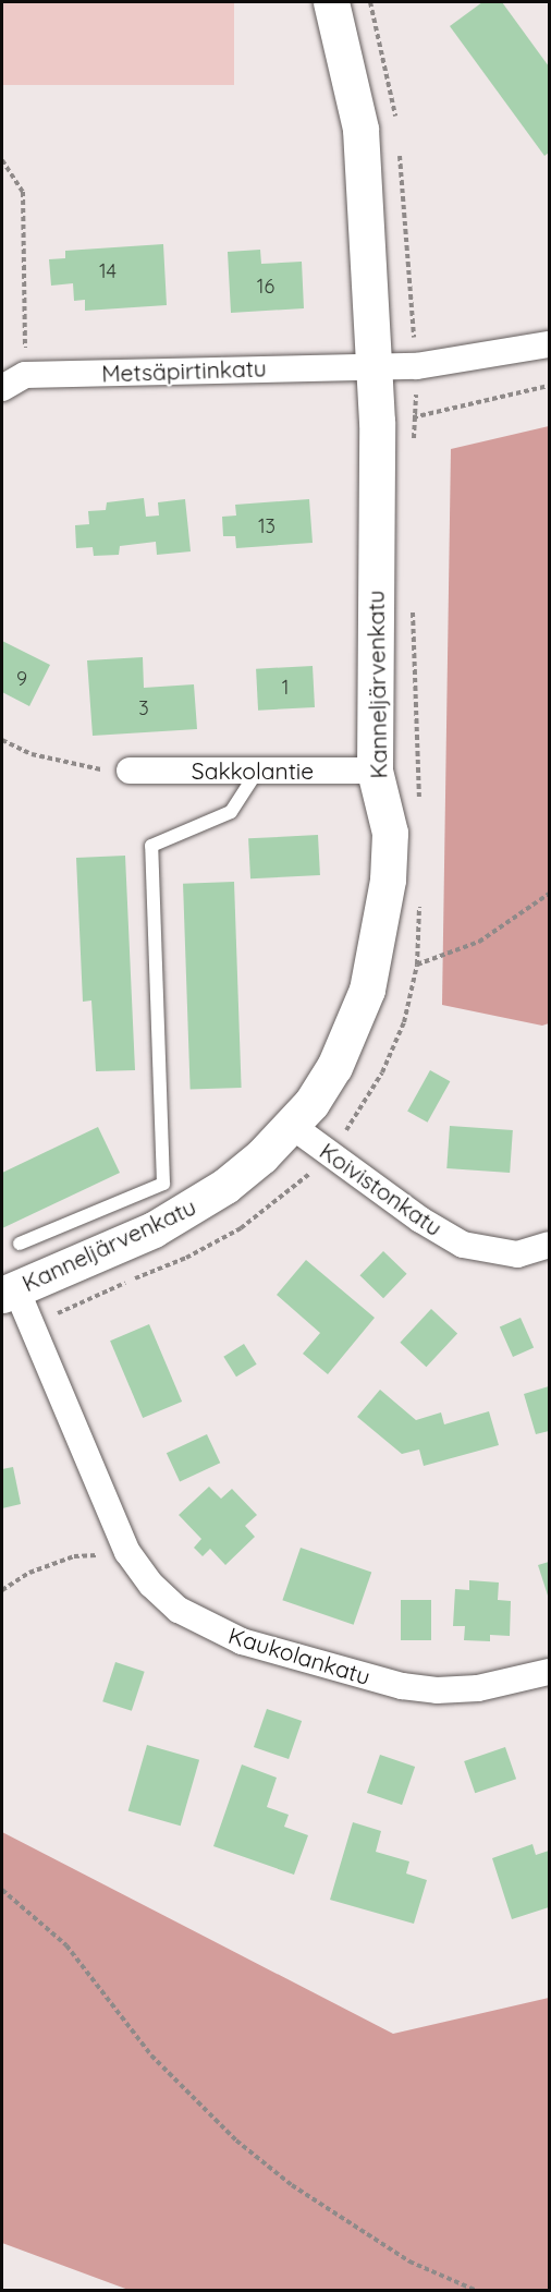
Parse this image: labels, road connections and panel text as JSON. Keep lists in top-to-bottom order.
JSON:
{
  "streets": {
    "street": [
      "Metsäpirtinkatu",
      "Kanneljärvenkatu",
      "Sakkolantie",
      "Koivistonkatu",
      "Kaukolankatu"
    ]
  },
  "crossings": [
    ["Metsäpirtinkatu", "Kanneljärvenkatu"],
    ["Kanneljärvenkatu", "Sakkolantie"],
    ["Kanneljärvenkatu", "Koivistonkatu"],
    ["Kanneljärvenkatu", "Kaukolankatu"]
  ],
  "house_numbers": [
    "14",
    "16",
    "13",
    "9",
    "1",
    "3"
  ]
}
